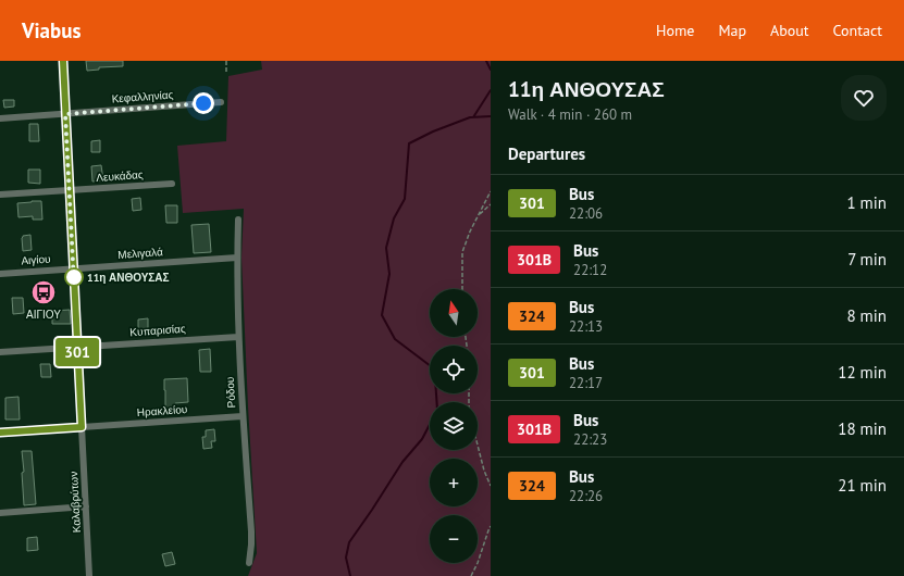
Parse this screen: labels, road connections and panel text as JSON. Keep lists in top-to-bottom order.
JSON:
{
  "streets": {
    "street": [
      "Κεφαλληνίας",
      "Λευκάδας",
      "Μελιγαλά",
      "Αιγίου",
      "Κυπαρισίας",
      "Ρόδου",
      "Ηρακλείου",
      "Καλαβρύτων"
    ]
  },
  "crossings": [
    ["Μελιγαλά", "Αιγίου"],
    ["Μελιγαλά", "Ρόδου"],
    ["Κυπαρισίας", "Ρόδου"],
    ["Ρόδου", "Ηρακλείου"],
    ["Ηρακλείου", "Καλαβρύτων"]
  ],
  "places": {
    "other": ["11η ΑΝΘΟΥΣΑΣ"],
    "bus stop": ["ΑΙΓΙΟΥ"]
  },
  "lines": ["bus line 301"],
  "north": "top",
  "page": {
    "header": "Viabus",
    "nav": [
      "Home",
      "Map",
      "About",
      "Contact"
    ],
    "on_map": "301",
    "heading": [
      ["11η ΑΝΘΟΥΣΑΣ", "Walk · 4 min · 260 m"],
      "Departures"
    ],
    "list": [
      {
        "mark": "301",
        "name": "Bus",
        "note": "22:06",
        "value": "1 min"
      },
      {
        "mark": "301B",
        "name": "Bus",
        "note": "22:12",
        "value": "7 min"
      },
      {
        "mark": "324",
        "name": "Bus",
        "note": "22:13",
        "value": "8 min"
      },
      {
        "mark": "301",
        "name": "Bus",
        "note": "22:17",
        "value": "12 min"
      },
      {
        "mark": "301B",
        "name": "Bus",
        "note": "22:23",
        "value": "18 min"
      },
      {
        "mark": "324",
        "name": "Bus",
        "note": "22:26",
        "value": "21 min"
      }
    ],
    "map_buttons": ["+", "−"]
  }
}
